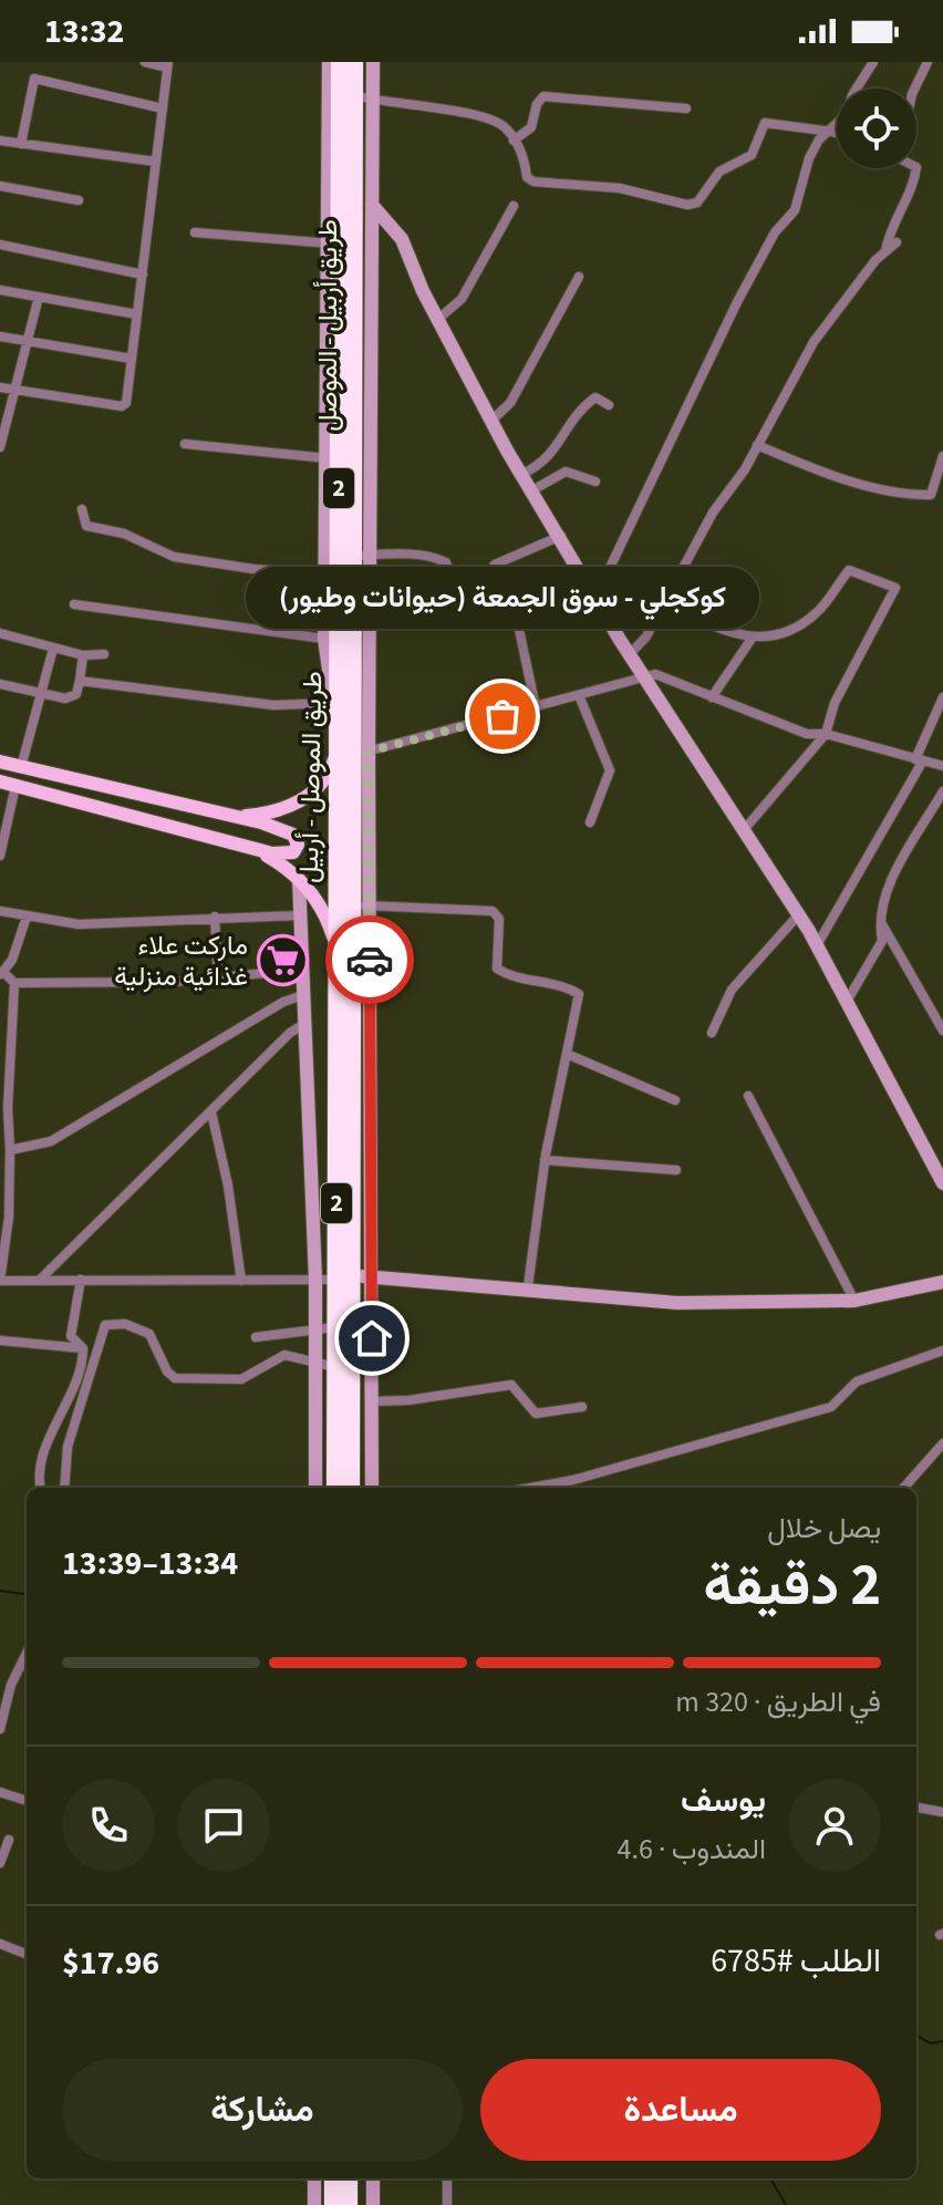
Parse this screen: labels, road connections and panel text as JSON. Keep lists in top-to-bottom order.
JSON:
{
  "streets": {
    "highway": ["طريق أربيل - الموصل", "2", "طريق الموصل - أربيل"]
  },
  "crossings": [
    ["طريق أربيل - الموصل", "طريق الموصل - أربيل"]
  ],
  "places": {
    "other": ["كوكجلي - سوق الجمعة (حيوانات وطيور)"],
    "supermarket": ["ماركت علاء غذائية منزلية"]
  },
  "page": {
    "status": "13:32",
    "bubble": "كوكجلي - سوق الجمعة (حيوانات وطيور)",
    "heading": ["2 دقيقة", "يصل خلال", "13:34–13:39"],
    "panel": [
      "يوسف",
      "المندوب · 4.6",
      "الطلب #6785",
      "$17.96"
    ],
    "bar": "في الطريق · 320 m",
    "buttons": ["مساعدة", "مشاركة"]
  }
}
